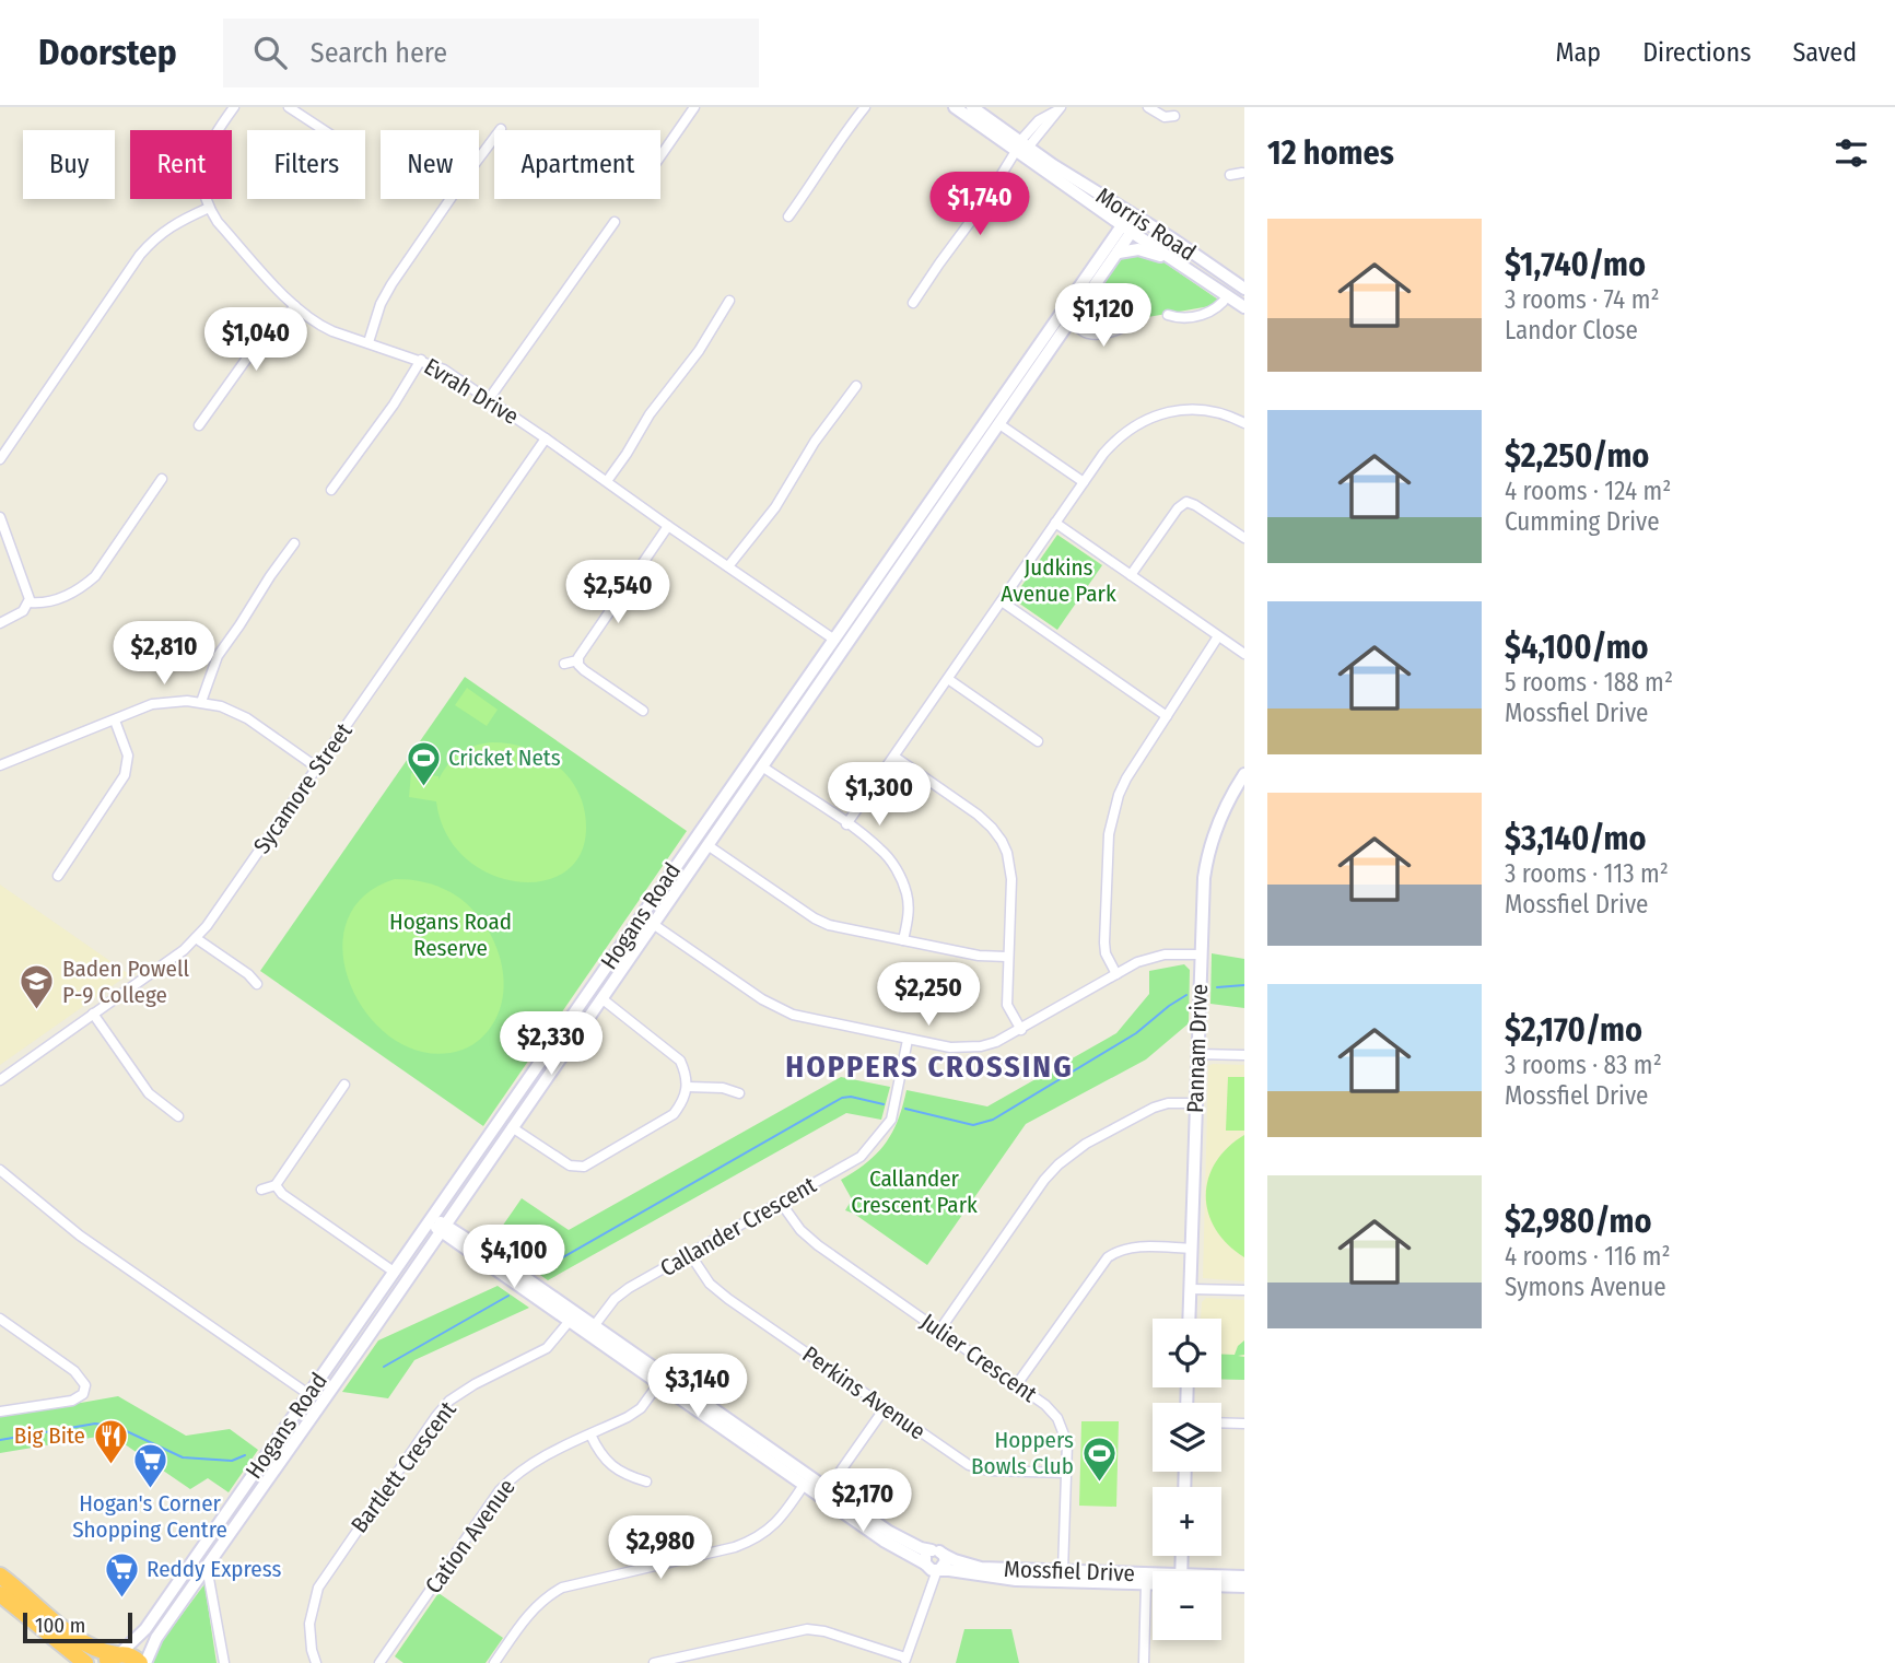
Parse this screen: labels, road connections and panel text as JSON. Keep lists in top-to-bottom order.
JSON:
{
  "streets": {
    "street": [
      "Morris Road",
      "Evrah Drive",
      "Sycamore Street",
      "Hogans Road",
      "Pannam Drive",
      "Callander Crescent",
      "Julier Crescent",
      "Perkins Avenue",
      "Bartlett Crescent",
      "Cation Avenue",
      "Mossfiel Drive"
    ]
  },
  "crossings": [
    ["Morris Road", "Hogans Road"],
    ["Evrah Drive", "Sycamore Street"],
    ["Evrah Drive", "Hogans Road"],
    ["Hogans Road", "Mossfiel Drive"],
    ["Callander Crescent", "Julier Crescent"],
    ["Callander Crescent", "Perkins Avenue"],
    ["Callander Crescent", "Mossfiel Drive"],
    ["Julier Crescent", "Perkins Avenue"],
    ["Julier Crescent", "Mossfiel Drive"],
    ["Bartlett Crescent", "Mossfiel Drive"],
    ["Cation Avenue", "Mossfiel Drive"]
  ],
  "districts": ["HOPPERS CROSSING"],
  "parks": ["Judkins Avenue Park", "Hogans Road Reserve", "Callander Crescent Park"],
  "places": {
    "sports": ["Cricket Nets", "Hoppers Bowls Club"],
    "school or university": ["Baden Powell P-9 College"],
    "restaurant": ["Big Bite"],
    "supermarket": ["Hogan's Corner Shopping Centre", "Reddy Express"]
  },
  "scale_bar": "100 m",
  "page": {
    "header": "Doorstep",
    "search": "Search here",
    "nav": ["Map", "Directions", "Saved"],
    "heading": "12 homes",
    "chip": [
      "Buy",
      "Rent",
      "Filters",
      "New",
      "Apartment"
    ],
    "price": [
      "$1,740",
      "$1,120",
      "$1,040",
      "$2,540",
      "$2,810",
      "$1,300",
      "$2,250",
      "$2,330",
      "$4,100",
      "$3,140",
      "$2,170",
      "$2,980"
    ],
    "list": [
      {
        "name": "$1,740/mo",
        "note": "3 rooms · 74 m² · Landor Close"
      },
      {
        "name": "$2,250/mo",
        "note": "4 rooms · 124 m² · Cumming Drive"
      },
      {
        "name": "$4,100/mo",
        "note": "5 rooms · 188 m² · Mossfiel Drive"
      },
      {
        "name": "$3,140/mo",
        "note": "3 rooms · 113 m² · Mossfiel Drive"
      },
      {
        "name": "$2,170/mo",
        "note": "3 rooms · 83 m² · Mossfiel Drive"
      },
      {
        "name": "$2,980/mo",
        "note": "4 rooms · 116 m² · Symons Avenue"
      }
    ],
    "map_buttons": ["+", "−"],
    "scale": "100 m"
  }
}
